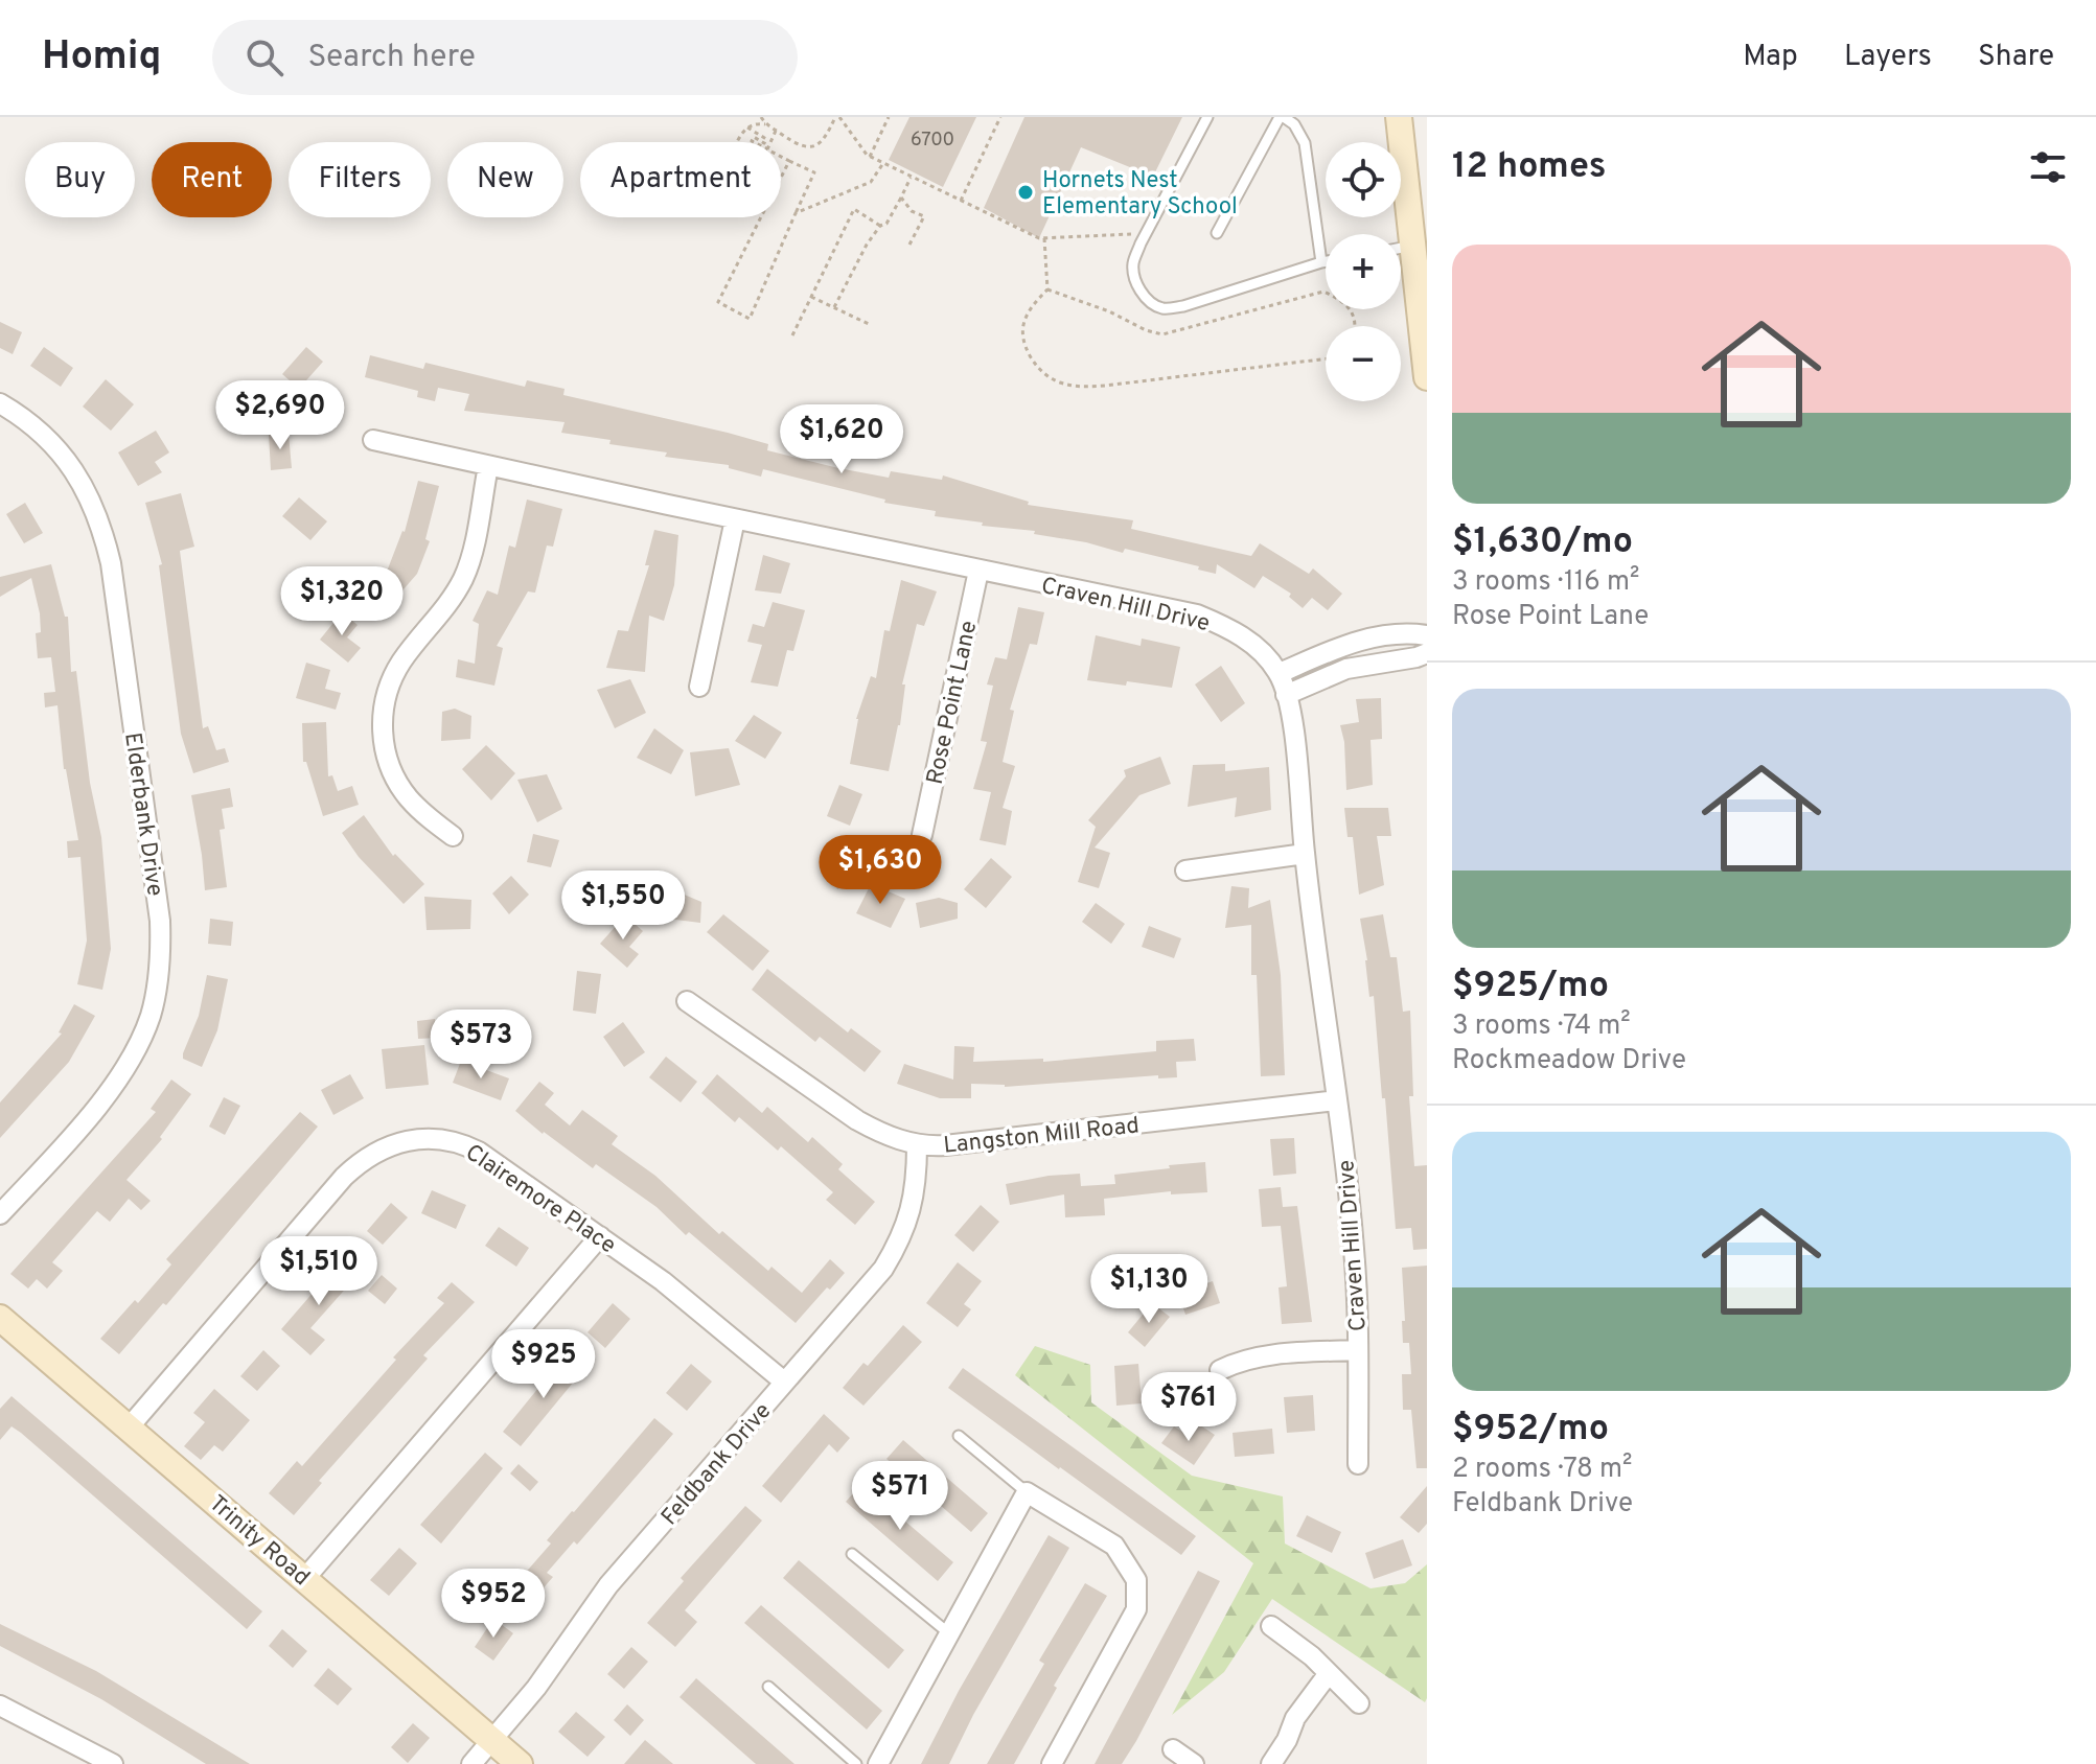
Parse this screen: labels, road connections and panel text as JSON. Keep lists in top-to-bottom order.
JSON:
{
  "streets": {
    "street": [
      "Craven Hill Drive",
      "Rose Point Lane",
      "Elderbank Drive",
      "Langston Mill Road",
      "Clairemore Place",
      "Feldbank Drive",
      "Trinity Road"
    ]
  },
  "crossings": [
    ["Craven Hill Drive", "Rose Point Lane"],
    ["Craven Hill Drive", "Langston Mill Road"],
    ["Langston Mill Road", "Feldbank Drive"],
    ["Clairemore Place", "Feldbank Drive"],
    ["Clairemore Place", "Trinity Road"],
    ["Feldbank Drive", "Trinity Road"]
  ],
  "places": ["Hornets Nest Elementary School"],
  "house_numbers": ["6700"],
  "page": {
    "header": "Homiq",
    "search": "Search here",
    "nav": ["Map", "Layers", "Share"],
    "heading": "12 homes",
    "map_buttons": ["+", "−"],
    "chip": [
      "Buy",
      "Rent",
      "Filters",
      "New",
      "Apartment"
    ],
    "list": [
      {
        "name": "$1,630/mo",
        "note": "3 rooms · 116 m² · Rose Point Lane"
      },
      {
        "name": "$925/mo",
        "note": "3 rooms · 74 m² · Rockmeadow Drive"
      },
      {
        "name": "$952/mo",
        "note": "2 rooms · 78 m² · Feldbank Drive"
      }
    ],
    "price": [
      "$2,690",
      "$1,620",
      "$1,320",
      "$1,630",
      "$1,550",
      "$573",
      "$1,510",
      "$1,130",
      "$925",
      "$761",
      "$571",
      "$952"
    ]
  }
}
